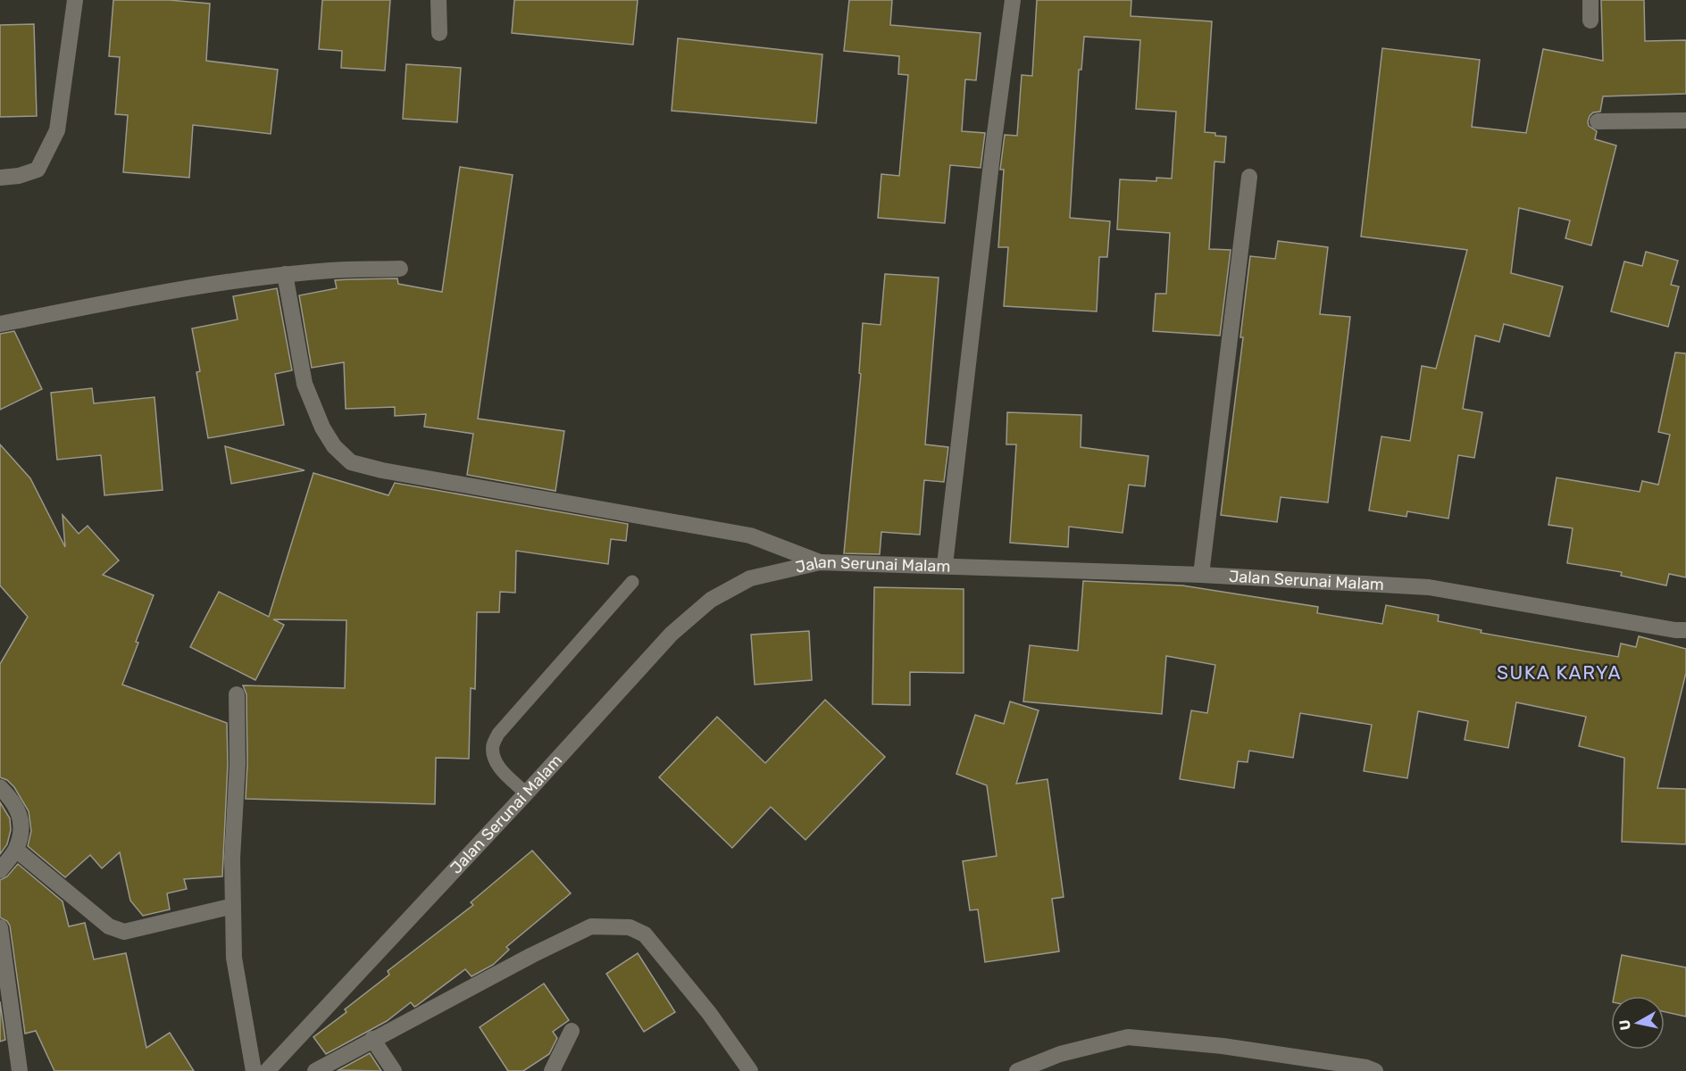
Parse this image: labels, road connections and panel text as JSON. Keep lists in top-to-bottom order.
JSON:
{
  "streets": {
    "street": ["Jalan Serunai Malam"]
  },
  "districts": ["SUKA KARYA"],
  "north": "left"
}
